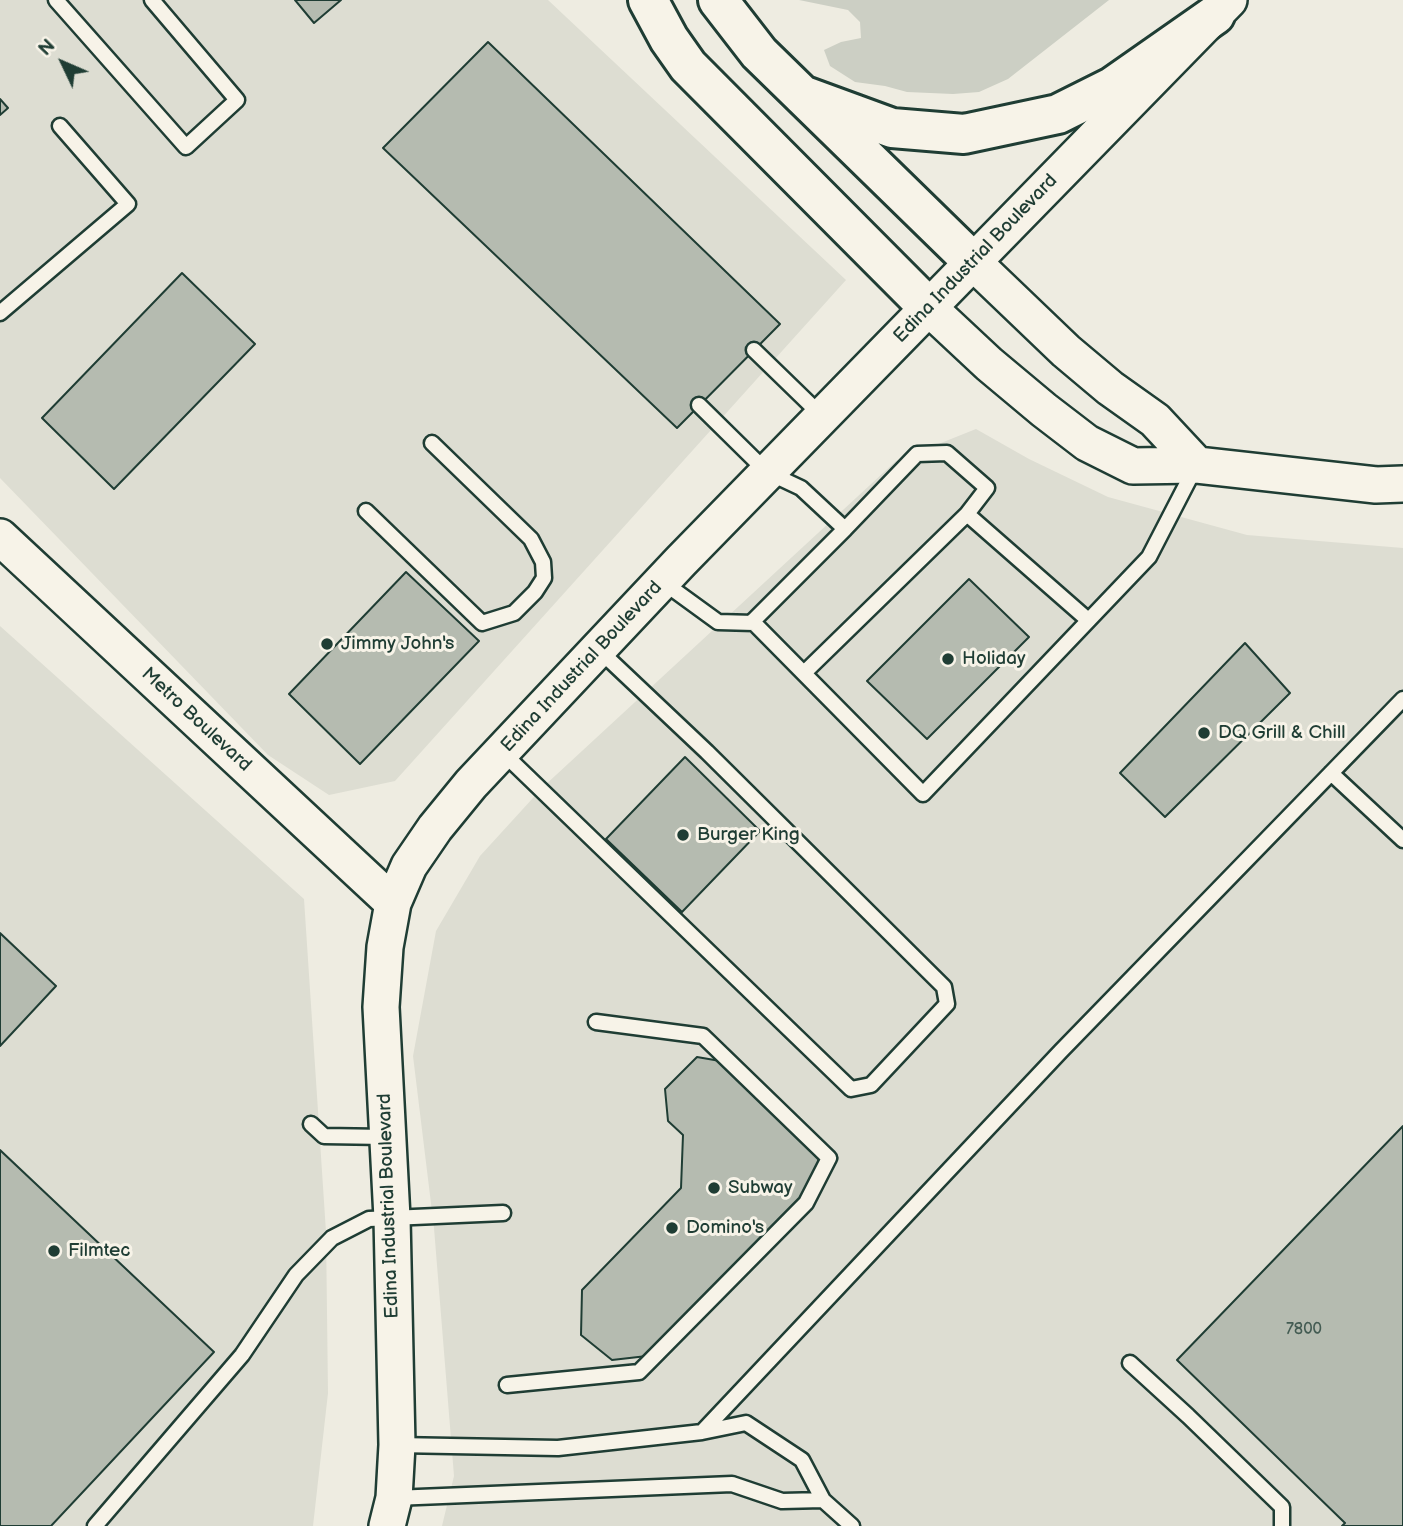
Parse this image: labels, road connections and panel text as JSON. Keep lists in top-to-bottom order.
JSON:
{
  "streets": {
    "street": ["Edina Industrial Boulevard", "Metro Boulevard"]
  },
  "crossings": [
    ["Edina Industrial Boulevard", "Metro Boulevard"]
  ],
  "places": [
    "Jimmy John's",
    "Holiday",
    "DQ Grill & Chill",
    "Burger King",
    "Subway",
    "Domino's",
    "Filmtec"
  ],
  "house_numbers": ["7800"],
  "north": "top left"
}
